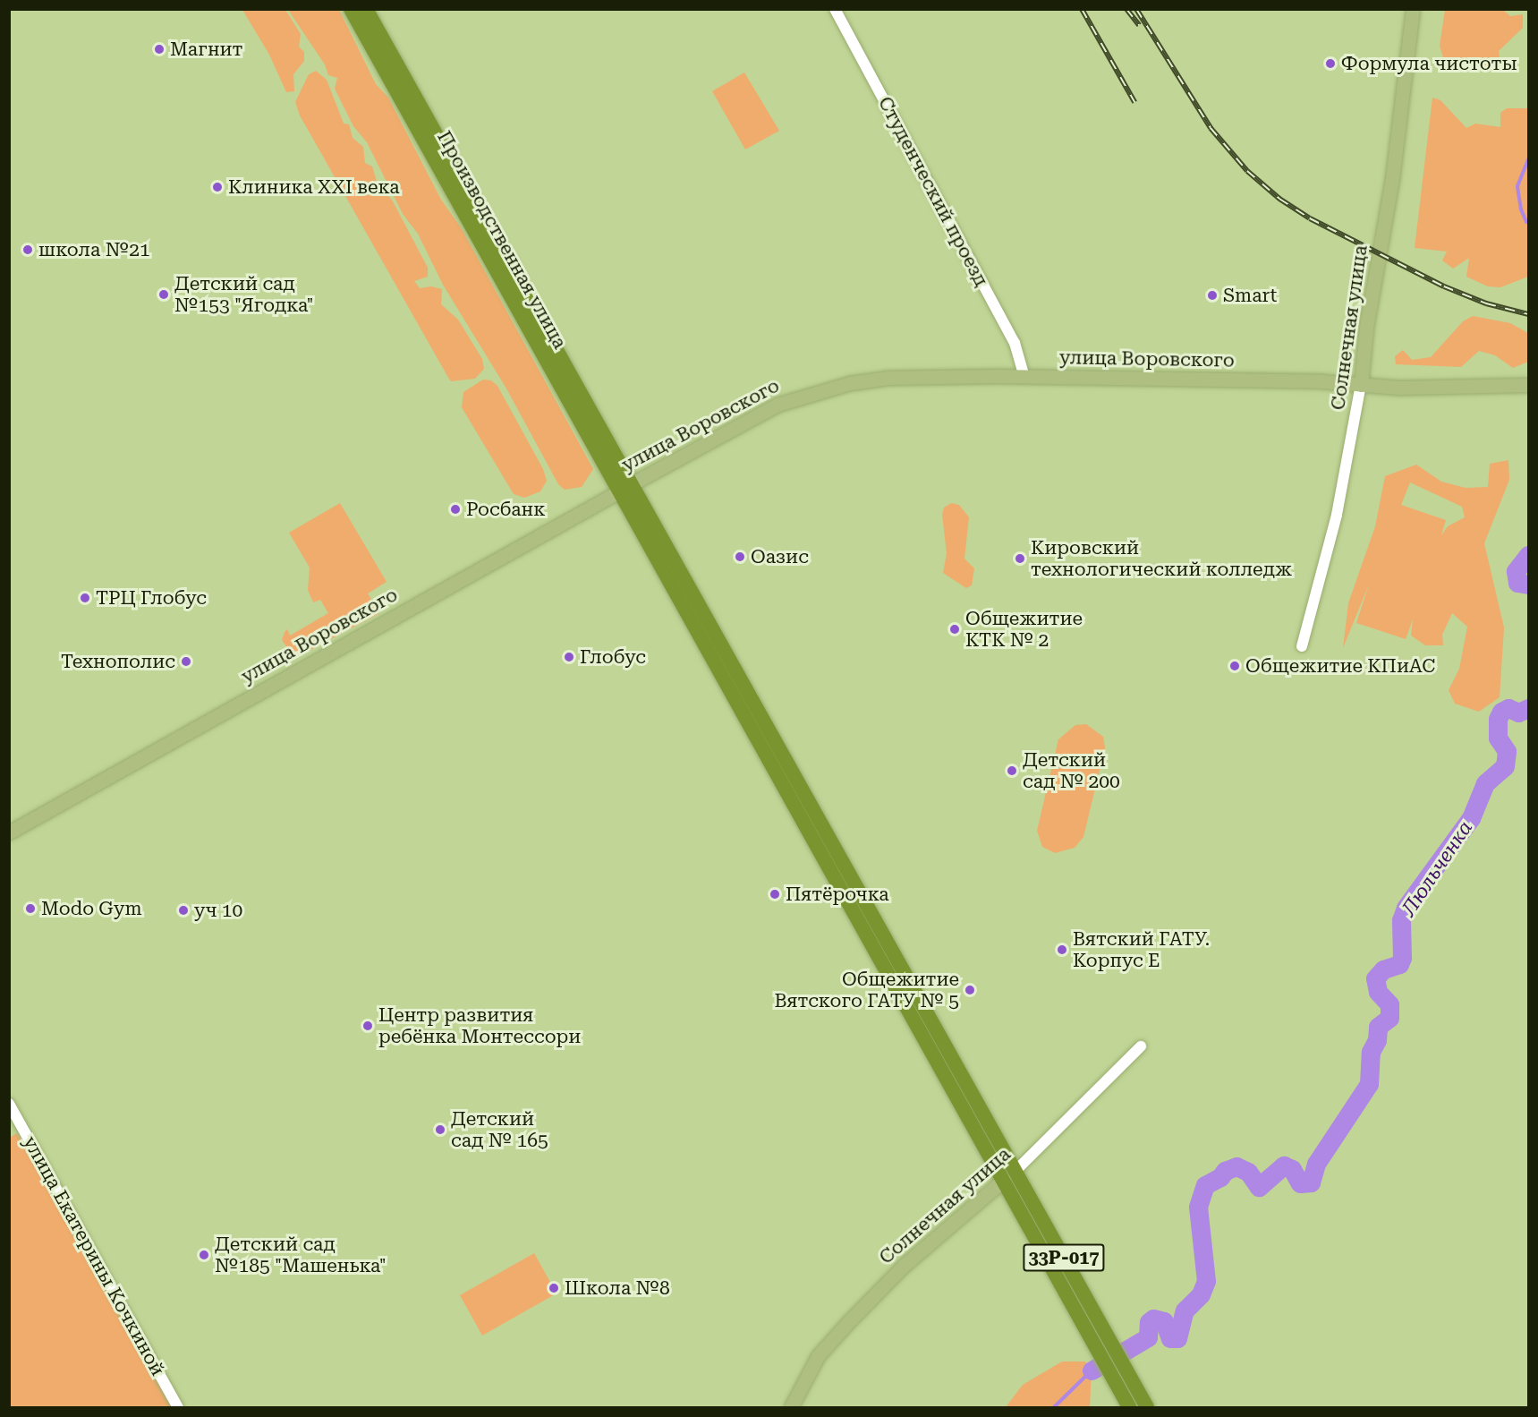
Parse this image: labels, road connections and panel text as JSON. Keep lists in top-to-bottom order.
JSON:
{
  "streets": {
    "highway": ["Производственная улица", "улица Воровского", "33Р-017"],
    "main road": ["Солнечная улица"],
    "street": ["Студенческий проезд", "улица Екатерины Кочкиной"]
  },
  "crossings": [
    ["Студенческий проезд", "улица Воровского"],
    ["Производственная улица", "Солнечная улица"],
    ["Производственная улица", "улица Воровского"],
    ["Производственная улица", "33Р-017"],
    ["Солнечная улица", "улица Воровского"],
    ["Солнечная улица", "33Р-017"]
  ],
  "water": ["Люльченка"],
  "places": [
    "Магнит",
    "Формула чистоты",
    "Клиника XXI века",
    "школа №21",
    "Детский сад №153 \"Ягодка\"",
    "Smart",
    "Росбанк",
    "Оазис",
    "Кировский технологический колледж",
    "ТРЦ Глобус",
    "Общежитие КТК № 2",
    "Глобус",
    "Технополис",
    "Общежитие КПиАС",
    "Детский сад № 200",
    "Пятёрочка",
    "Modo Gym",
    "уч 10",
    "Вятский ГАТУ. Корпус Е",
    "Общежитие Вятского ГАТУ № 5",
    "Центр развития ребёнка Монтессори",
    "Детский сад № 165",
    "Детский сад №185 \"Машенька\"",
    "Школа №8"
  ]
}
